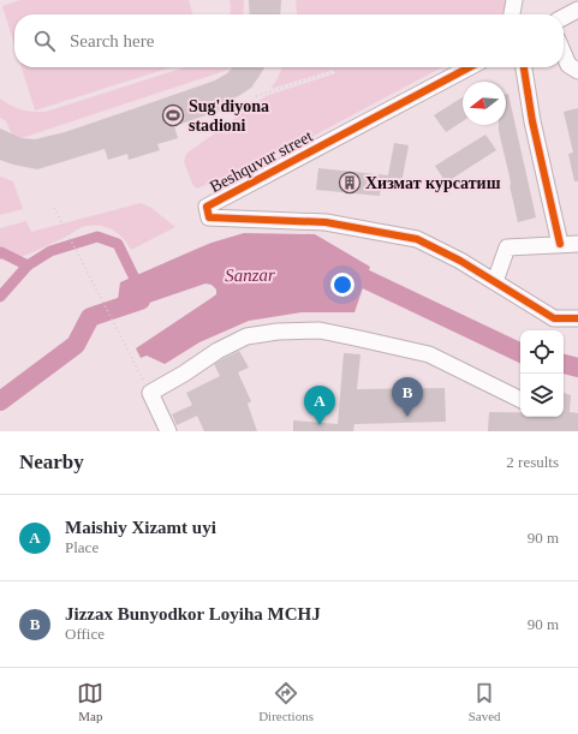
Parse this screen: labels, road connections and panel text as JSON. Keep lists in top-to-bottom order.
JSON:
{
  "streets": {
    "street": ["Beshquvur street"]
  },
  "water": ["Sanzar"],
  "places": {
    "sports": ["Sug'diyona stadioni"],
    "building": ["Хизмат курсатиш"]
  },
  "north": "left",
  "page": {
    "search": "Search here",
    "pins": ["B", "A"],
    "heading": ["Nearby", "2 results"],
    "list": [
      {
        "mark": "A",
        "name": "Maishiy Xizamt uyi",
        "note": "Place",
        "value": "90 m"
      },
      {
        "mark": "B",
        "name": "Jizzax Bunyodkor Loyiha MCHJ",
        "note": "Office",
        "value": "90 m"
      }
    ],
    "nav": ["Map", "Directions", "Saved"]
  }
}
